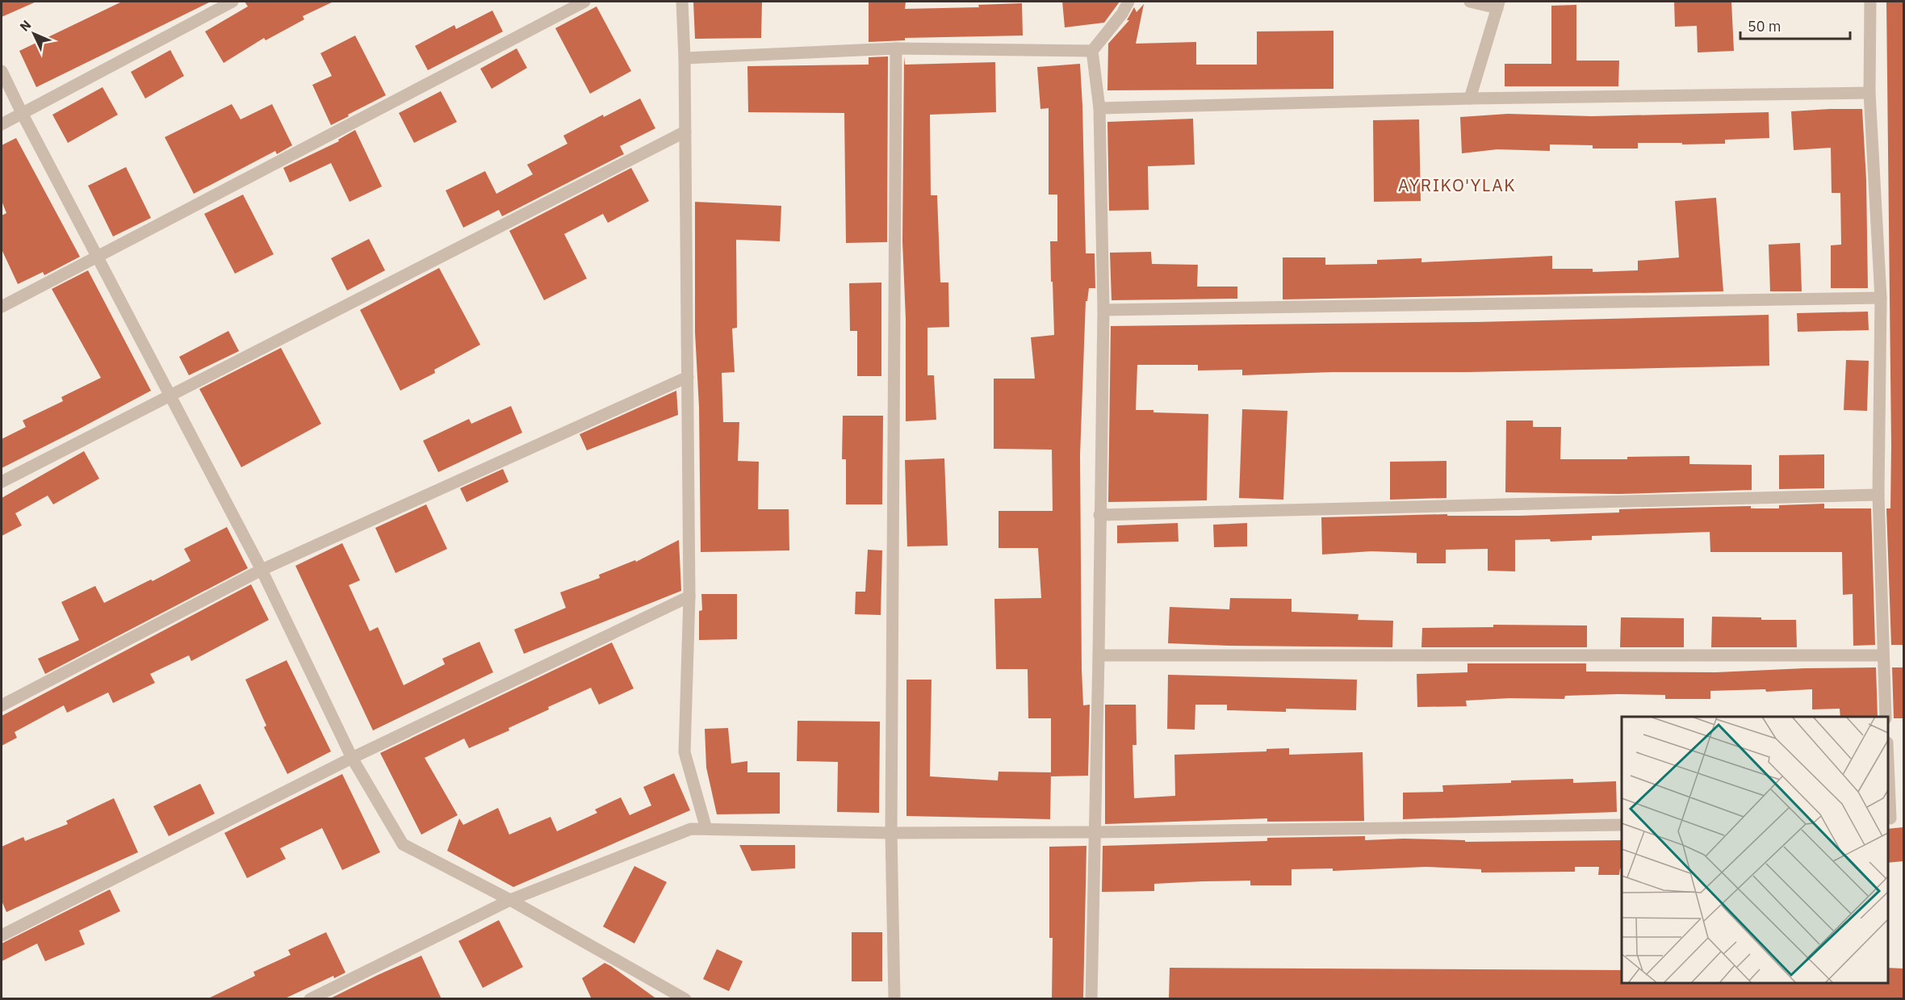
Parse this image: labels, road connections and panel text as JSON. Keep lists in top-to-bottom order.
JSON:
{
  "districts": ["AYRIKO'YLAK"],
  "scale_bar": "50 m",
  "north": "top left"
}
